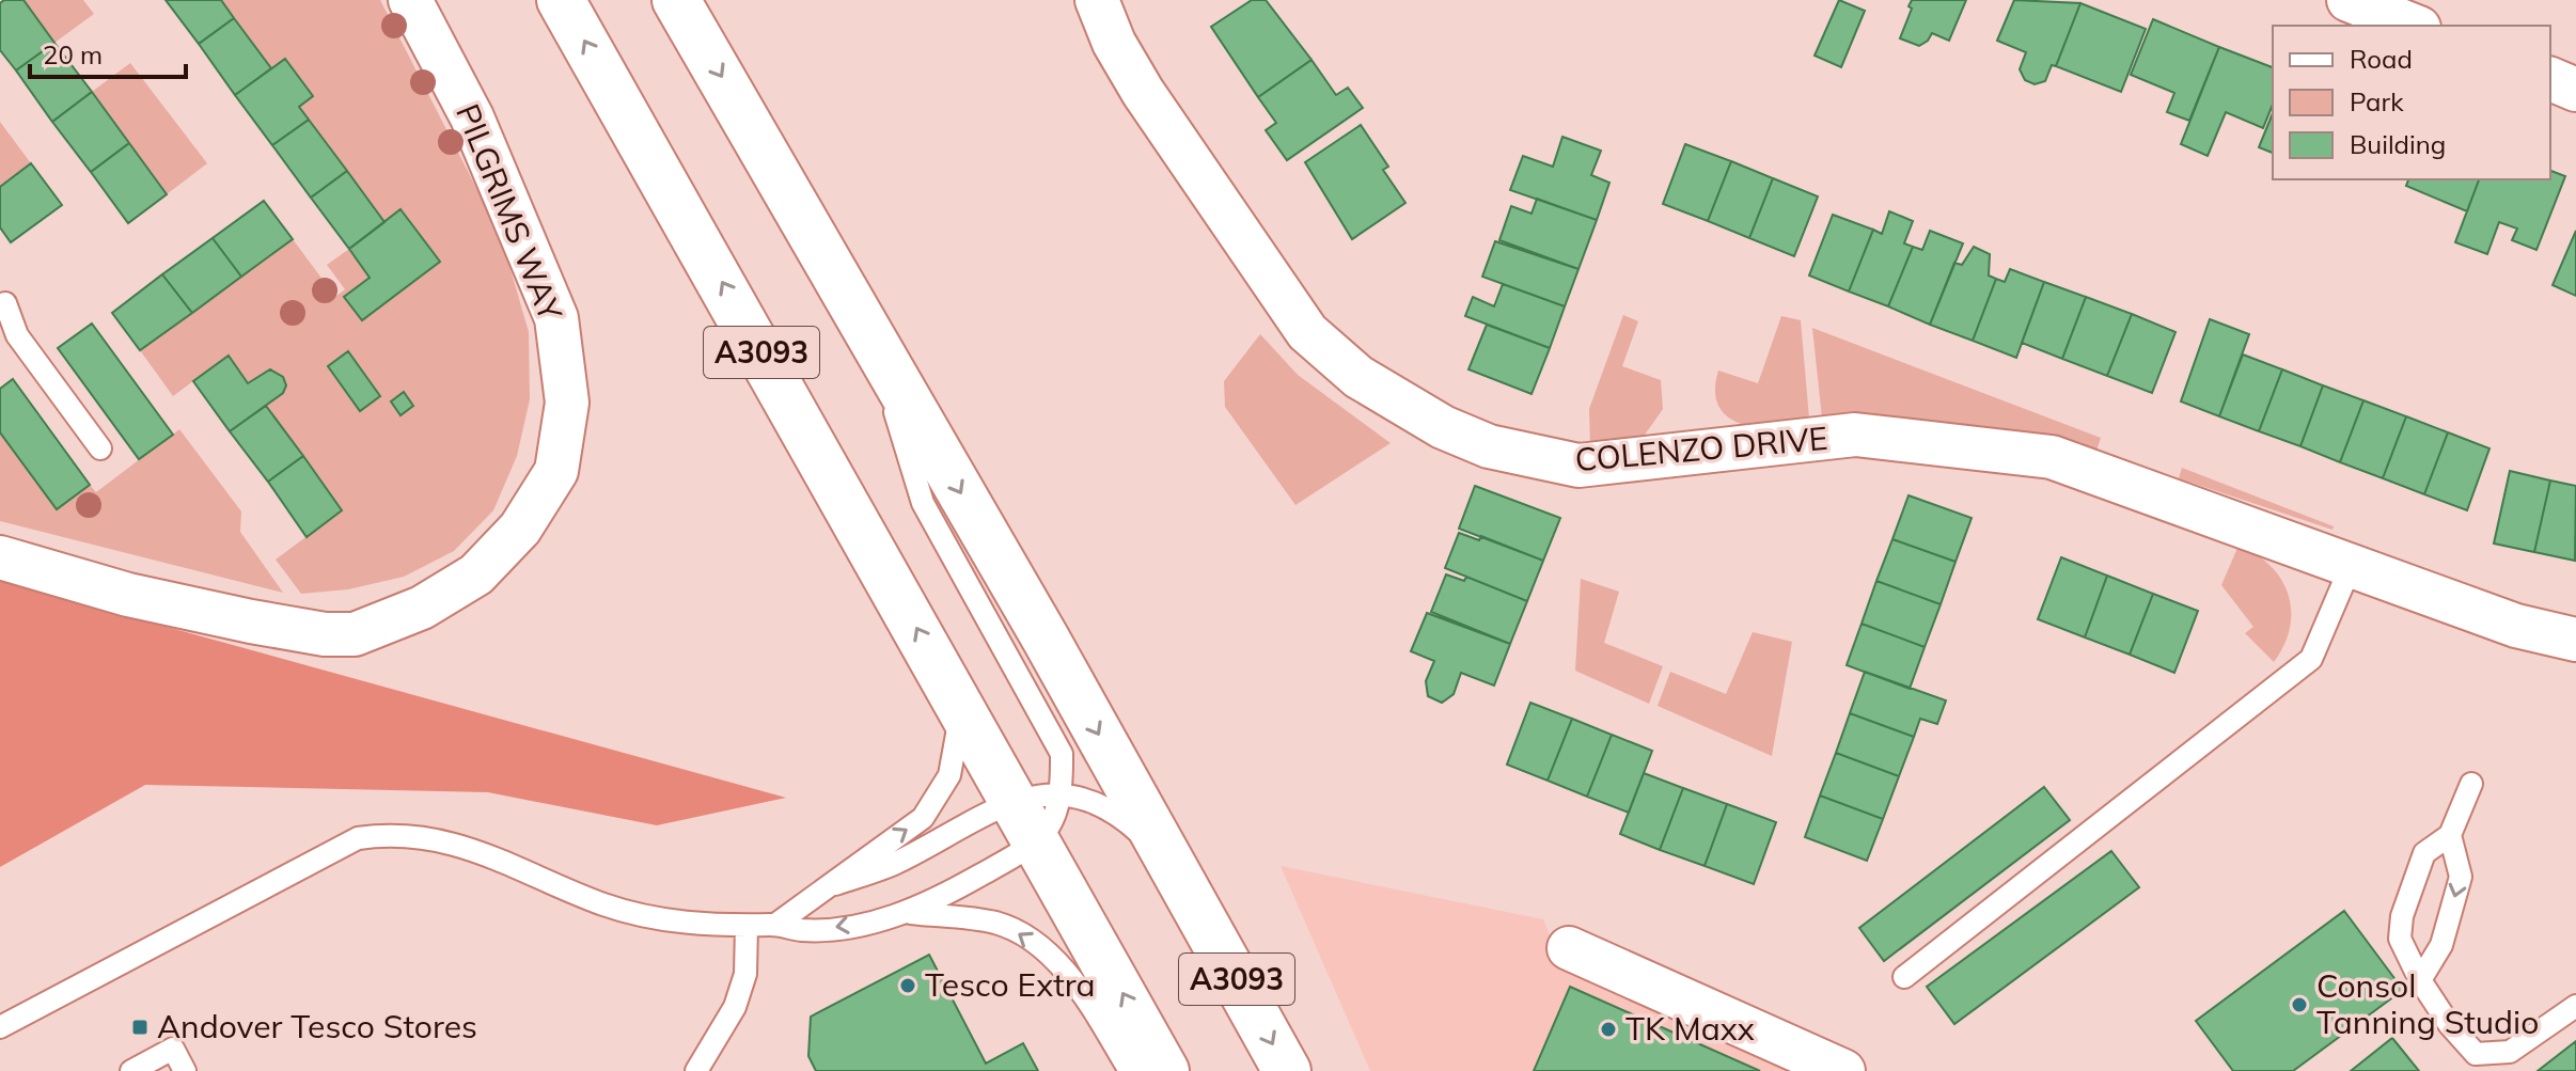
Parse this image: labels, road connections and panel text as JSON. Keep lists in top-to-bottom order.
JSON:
{
  "streets": {
    "main road": ["A3093"],
    "street": ["PILGRIMS WAY", "COLENZO DRIVE"]
  },
  "places": {
    "other": ["Tesco Extra", "Consol Tanning Studio", "TK Maxx"],
    "transit": ["Andover Tesco Stores"]
  },
  "legend": ["Road", "Park", "Building"],
  "scale_bar": "20 m"
}
